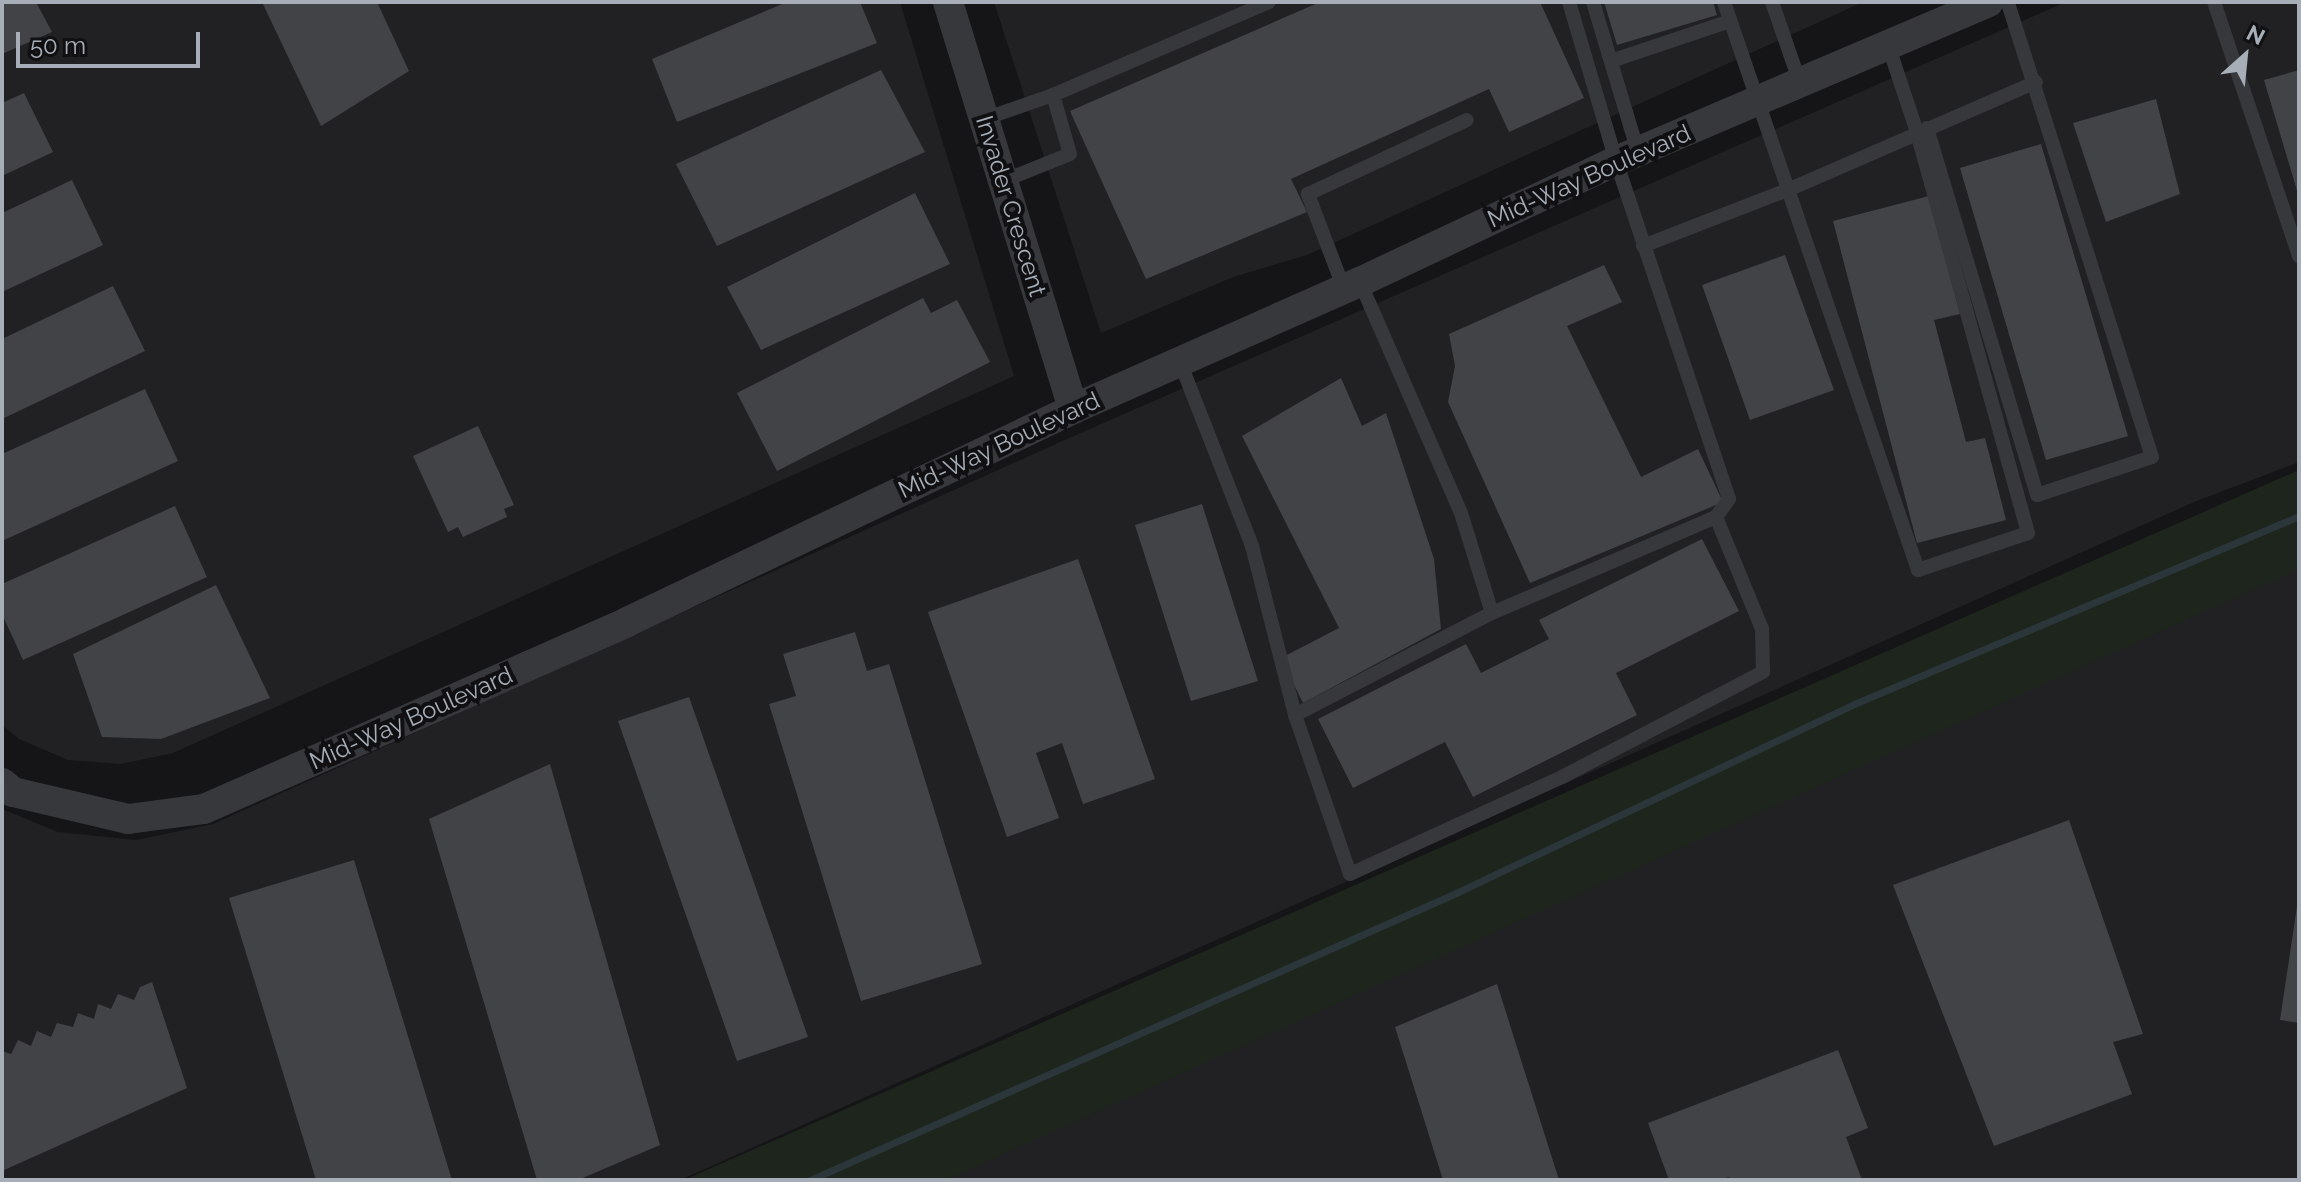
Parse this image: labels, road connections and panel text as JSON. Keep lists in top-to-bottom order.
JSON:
{
  "streets": {
    "street": ["Mid-Way Boulevard", "Invader Crescent"]
  },
  "crossings": [
    ["Mid-Way Boulevard", "Invader Crescent"]
  ],
  "scale_bar": "50 m",
  "north": "top right"
}
